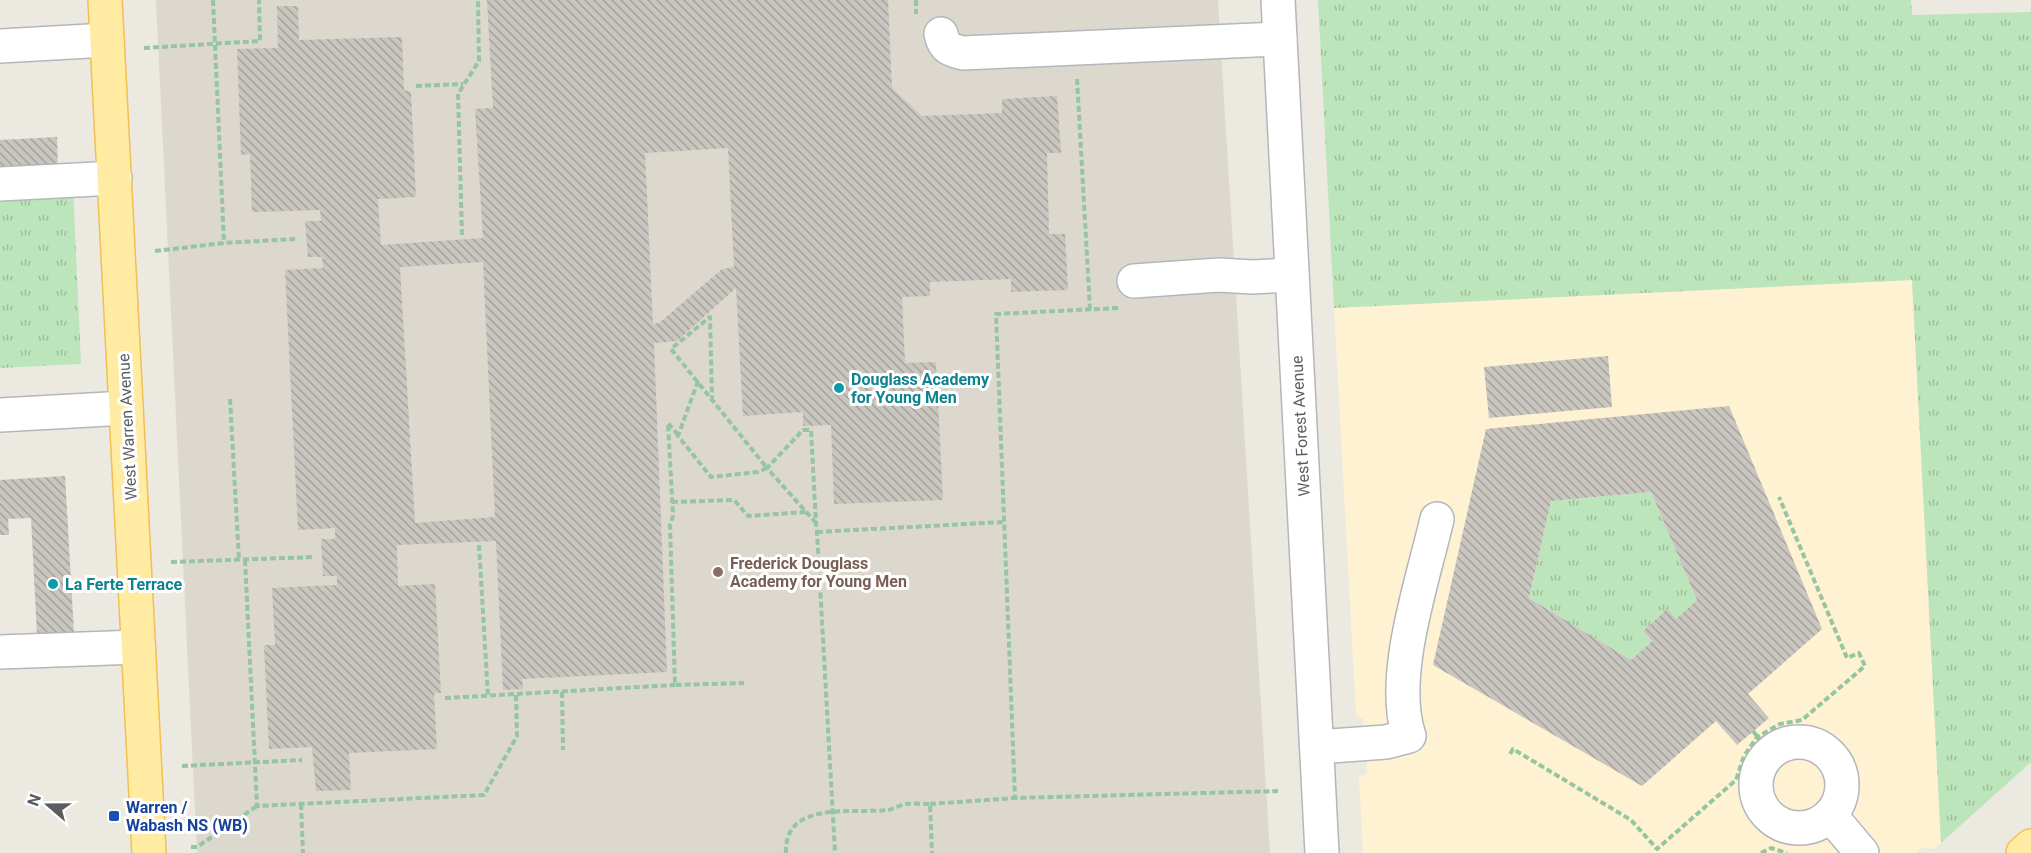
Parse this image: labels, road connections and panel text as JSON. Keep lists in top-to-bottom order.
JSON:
{
  "streets": {
    "main road": ["West Warren Avenue"],
    "street": ["West Forest Avenue"]
  },
  "places": {
    "other": ["Douglass Academy for Young Men", "Frederick Douglass Academy for Young Men", "La Ferte Terrace"],
    "transit": ["Warren / Wabash NS (WB)"]
  },
  "north": "left"
}
